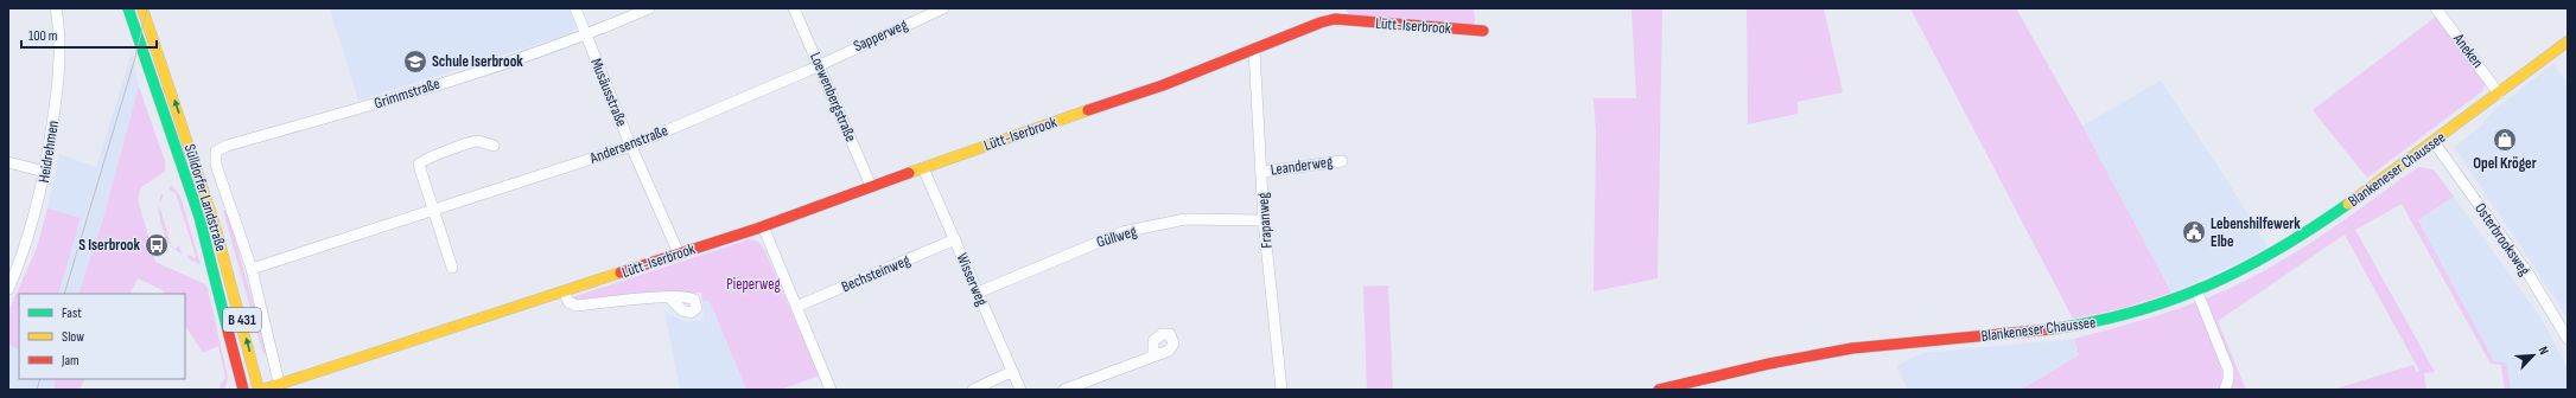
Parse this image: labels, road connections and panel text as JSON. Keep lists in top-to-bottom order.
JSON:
{
  "streets": {
    "main road": [
      "Lütt-Iserbrook",
      "Blankeneser Chaussee",
      "Sülldorfer Landstraße",
      "B 431"
    ],
    "street": [
      "Sapperweg",
      "Aneken",
      "Musäusstraße",
      "Grimmstraße",
      "Loewenbergstraße",
      "Andersenstraße",
      "Heidrehmen",
      "Leanderweg",
      "Frapanweg",
      "Güllweg",
      "Osterbrooksweg",
      "Bechsteinweg",
      "Wisserweg"
    ]
  },
  "crossings": [
    ["Lütt-Iserbrook", "Musäusstraße"],
    ["Lütt-Iserbrook", "Loewenbergstraße"],
    ["Lütt-Iserbrook", "Sülldorfer Landstraße"],
    ["Lütt-Iserbrook", "Frapanweg"],
    ["Lütt-Iserbrook", "Wisserweg"],
    ["Sapperweg", "Loewenbergstraße"],
    ["Sapperweg", "Andersenstraße"],
    ["Aneken", "Blankeneser Chaussee"],
    ["Musäusstraße", "Grimmstraße"],
    ["Musäusstraße", "Andersenstraße"],
    ["Grimmstraße", "Sülldorfer Landstraße"],
    ["Loewenbergstraße", "Andersenstraße"],
    ["Andersenstraße", "Sülldorfer Landstraße"],
    ["Leanderweg", "Frapanweg"],
    ["Blankeneser Chaussee", "Osterbrooksweg"],
    ["Frapanweg", "Güllweg"],
    ["Güllweg", "Wisserweg"],
    ["Bechsteinweg", "Wisserweg"]
  ],
  "parks": ["Pieperweg"],
  "places": {
    "school or university": ["Schule Iserbrook"],
    "shop": ["Opel Kröger"],
    "public building": ["Lebenshilfewerk Elbe"],
    "bus stop": ["S Iserbrook"]
  },
  "legend": ["Fast", "Slow", "Jam"],
  "scale_bar": "100 m",
  "north": "top right"
}
